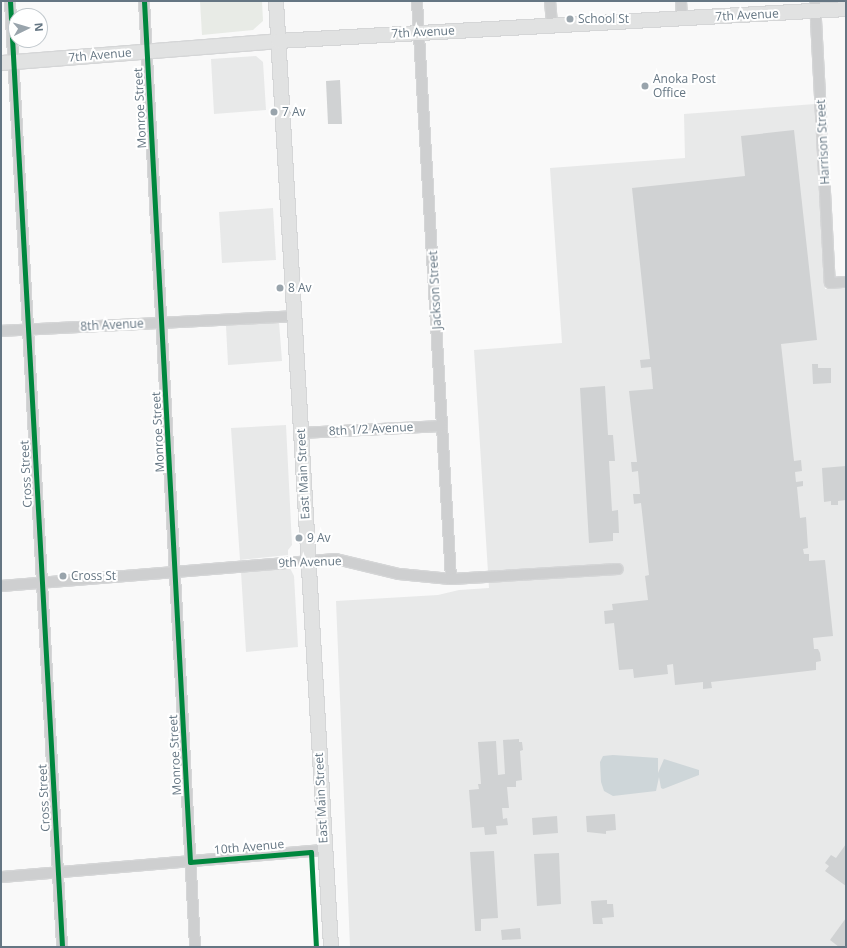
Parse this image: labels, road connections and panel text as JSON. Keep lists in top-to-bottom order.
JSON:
{
  "streets": {
    "main road": ["7th Avenue", "East Main Street"],
    "street": [
      "Monroe Street",
      "Harrison Street",
      "Jackson Street",
      "8th Avenue",
      "8th 1/2 Avenue",
      "Cross Street",
      "9th Avenue",
      "10th Avenue"
    ]
  },
  "crossings": [
    ["7th Avenue", "Monroe Street"],
    ["7th Avenue", "Harrison Street"],
    ["7th Avenue", "Jackson Street"],
    ["7th Avenue", "Cross Street"],
    ["7th Avenue", "East Main Street"],
    ["Monroe Street", "8th Avenue"],
    ["Monroe Street", "9th Avenue"],
    ["Monroe Street", "10th Avenue"],
    ["Jackson Street", "8th 1/2 Avenue"],
    ["Jackson Street", "9th Avenue"],
    ["8th Avenue", "Cross Street"],
    ["8th Avenue", "East Main Street"],
    ["8th 1/2 Avenue", "East Main Street"],
    ["Cross Street", "9th Avenue"],
    ["Cross Street", "10th Avenue"],
    ["East Main Street", "9th Avenue"],
    ["East Main Street", "10th Avenue"]
  ],
  "places": [
    "School St",
    "Anoka Post Office",
    "7 Av",
    "8 Av",
    "9 Av",
    "Cross St"
  ],
  "north": "right"
}
